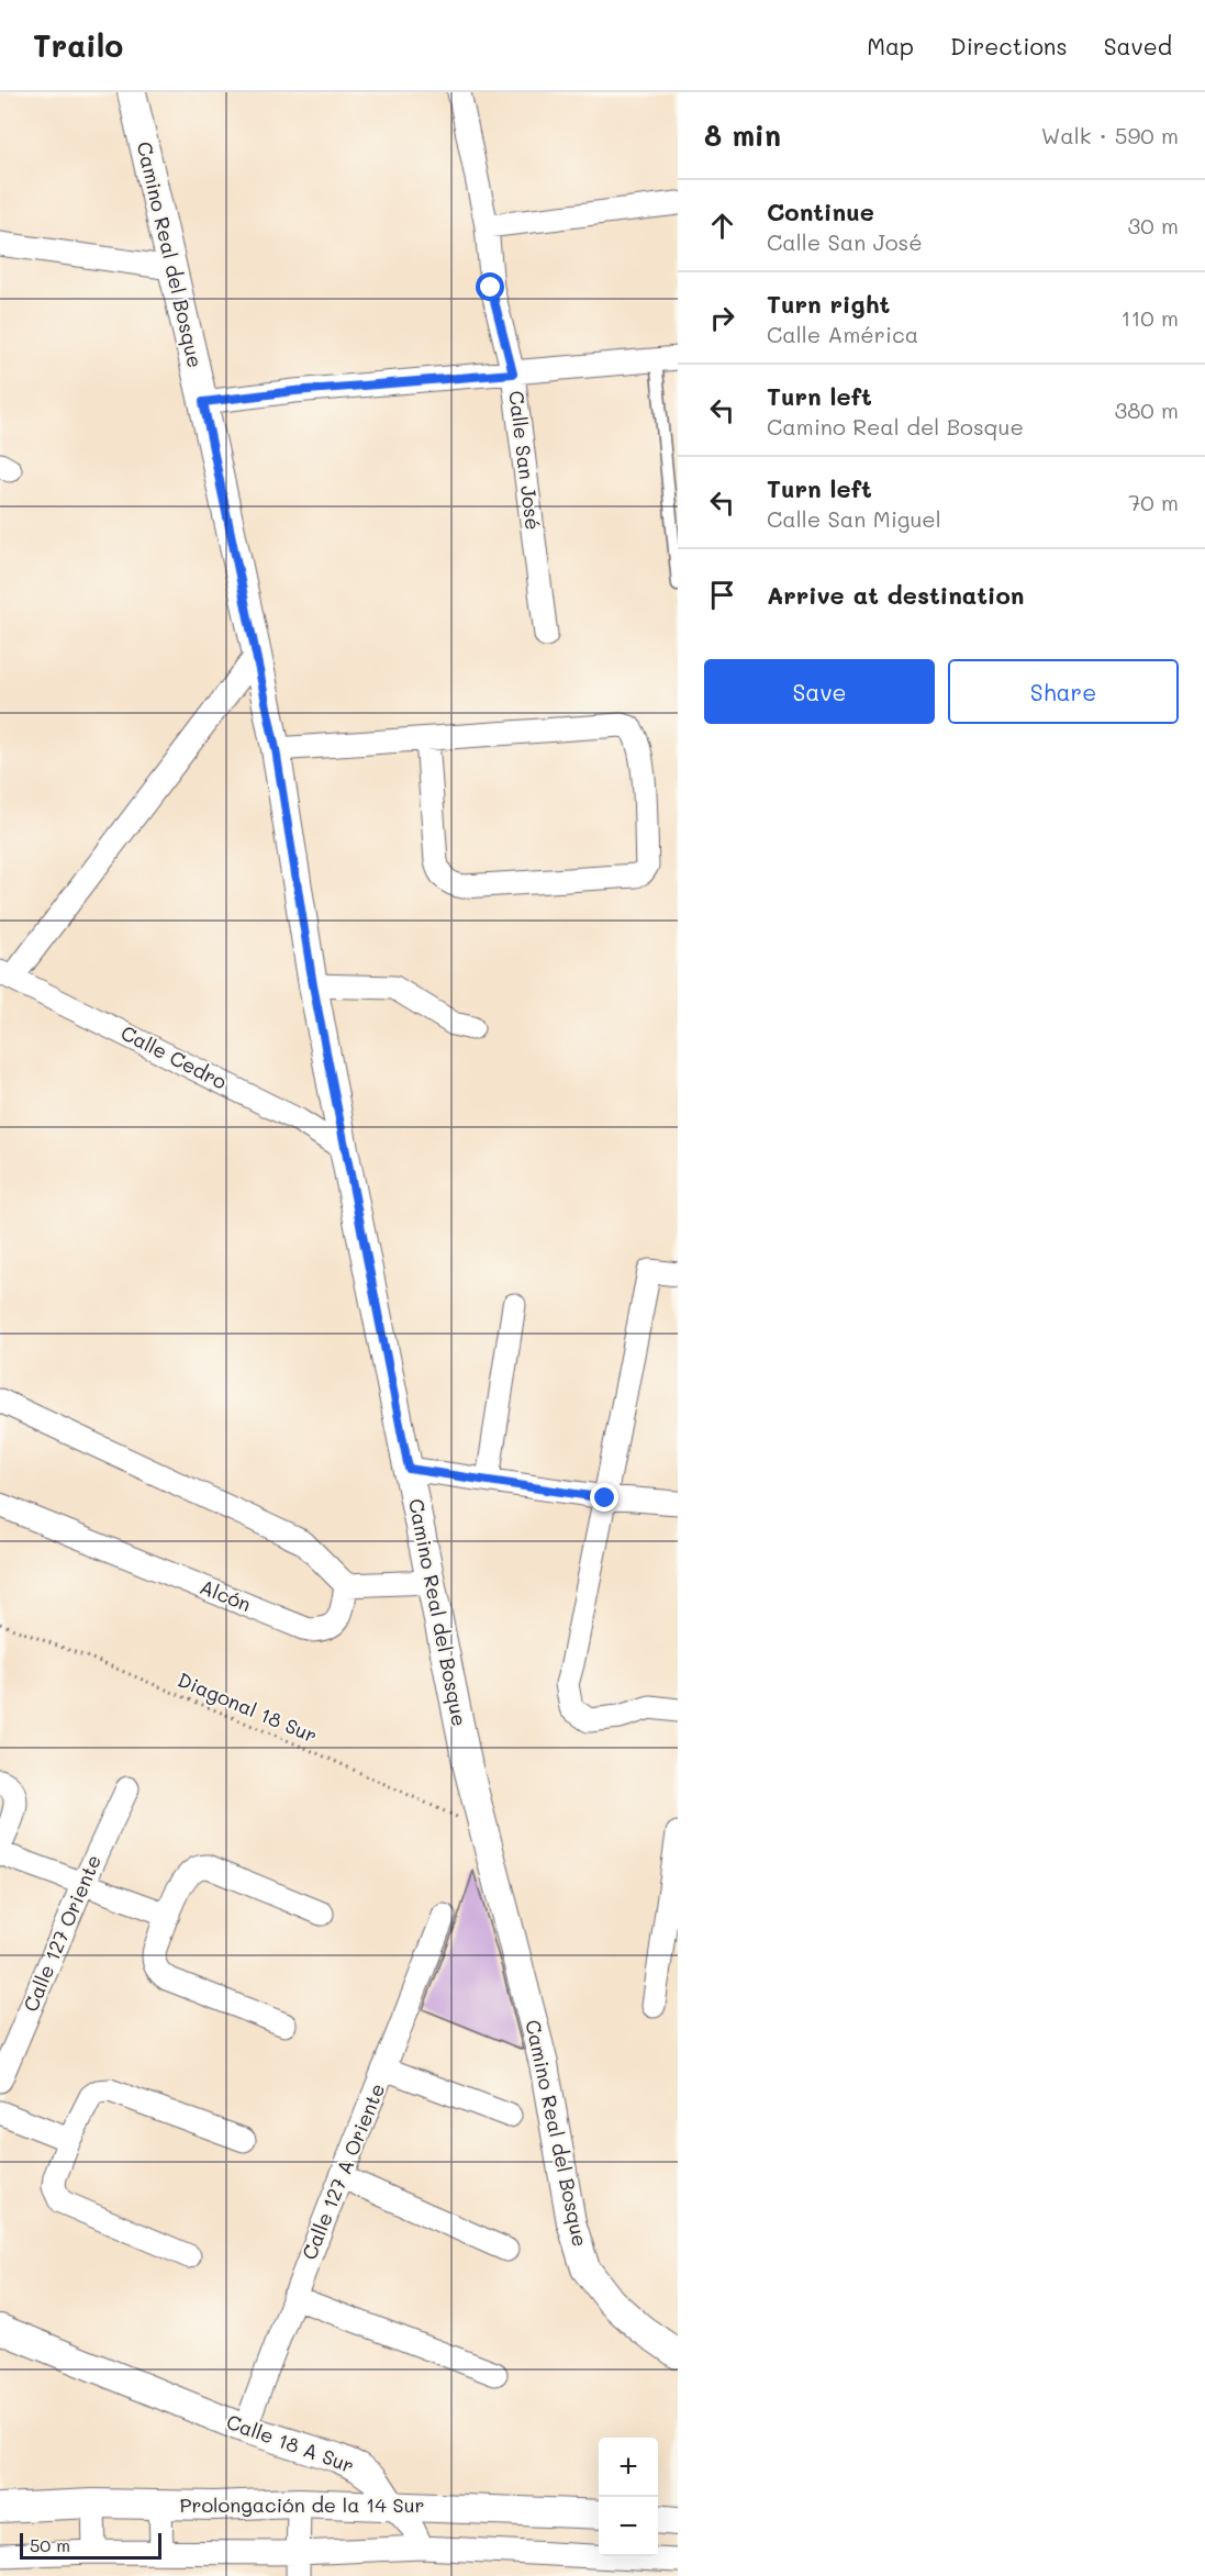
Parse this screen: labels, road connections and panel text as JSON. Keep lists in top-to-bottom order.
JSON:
{
  "streets": {
    "street": [
      "Camino Real del Bosque",
      "Calle San José",
      "Calle Cedro",
      "Alcón",
      "Calle 127 Oriente",
      "Calle 127 A Oriente",
      "Calle 18 A Sur",
      "Prolongación de la 14 Sur"
    ],
    "path": ["Diagonal 18 Sur"]
  },
  "crossings": [
    ["Camino Real del Bosque", "Calle Cedro"],
    ["Camino Real del Bosque", "Diagonal 18 Sur"],
    ["Calle 127 A Oriente", "Calle 18 A Sur"],
    ["Calle 18 A Sur", "Prolongación de la 14 Sur"]
  ],
  "scale_bar": "50 m",
  "page": {
    "header": "Trailo",
    "nav": ["Map", "Directions", "Saved"],
    "heading": ["8 min", "Walk · 590 m"],
    "list": [
      ["Continue", "Calle San José", "30 m"],
      ["Turn right", "Calle América", "110 m"],
      ["Turn left", "Camino Real del Bosque", "380 m"],
      ["Turn left", "Calle San Miguel", "70 m"],
      "Arrive at destination"
    ],
    "buttons": ["Save", "Share"],
    "map_buttons": ["+", "−"],
    "scale": "50 m"
  }
}
